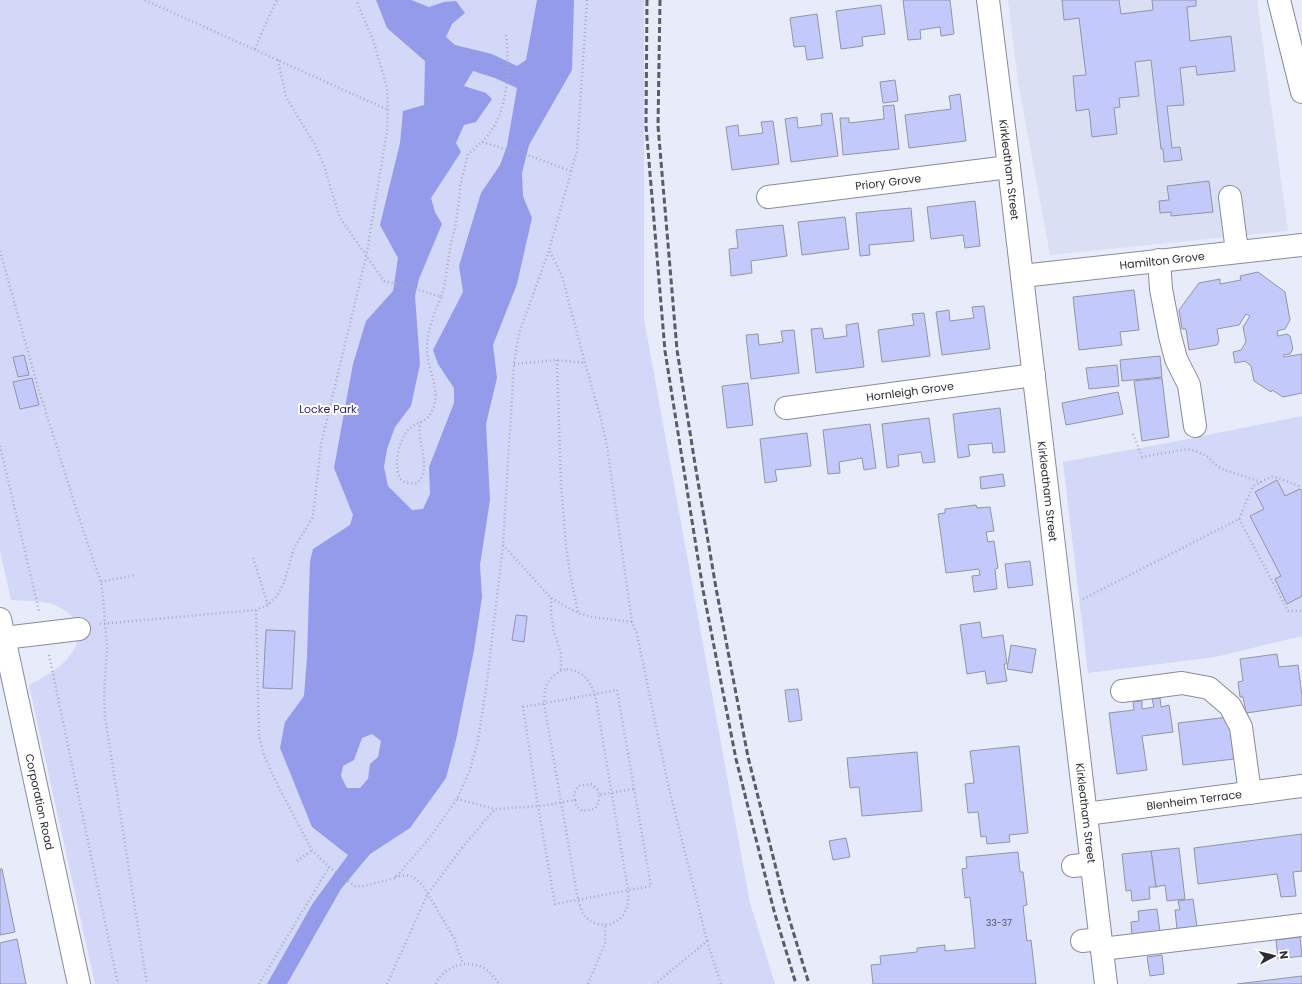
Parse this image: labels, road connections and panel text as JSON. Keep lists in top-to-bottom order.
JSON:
{
  "streets": {
    "street": [
      "Kirkleatham Street",
      "Priory Grove",
      "Hamilton Grove",
      "Hornleigh Grove",
      "Blenheim Terrace",
      "Corporation Road"
    ]
  },
  "crossings": [
    ["Kirkleatham Street", "Priory Grove"],
    ["Kirkleatham Street", "Hamilton Grove"],
    ["Kirkleatham Street", "Hornleigh Grove"],
    ["Kirkleatham Street", "Blenheim Terrace"]
  ],
  "parks": ["Locke Park"],
  "house_numbers": ["33-37"],
  "north": "right"
}
